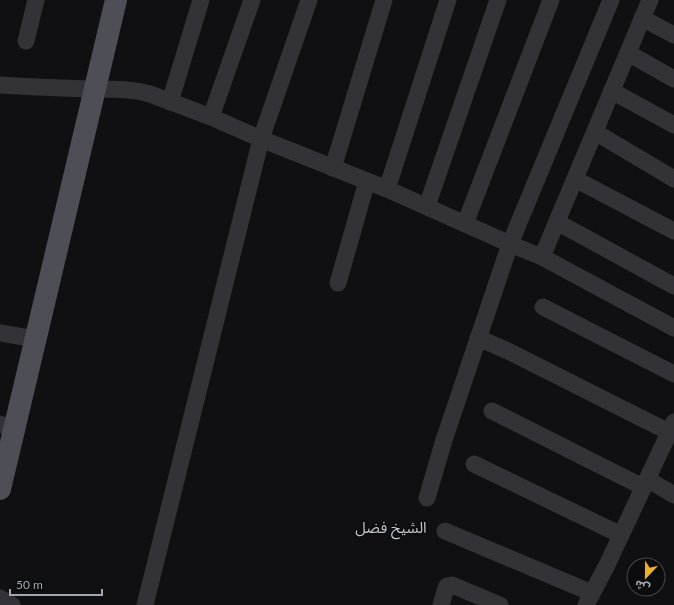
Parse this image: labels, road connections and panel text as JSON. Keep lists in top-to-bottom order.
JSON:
{
  "districts": ["الشيخ فضل"],
  "scale_bar": "50 m",
  "north": "bottom"
}
